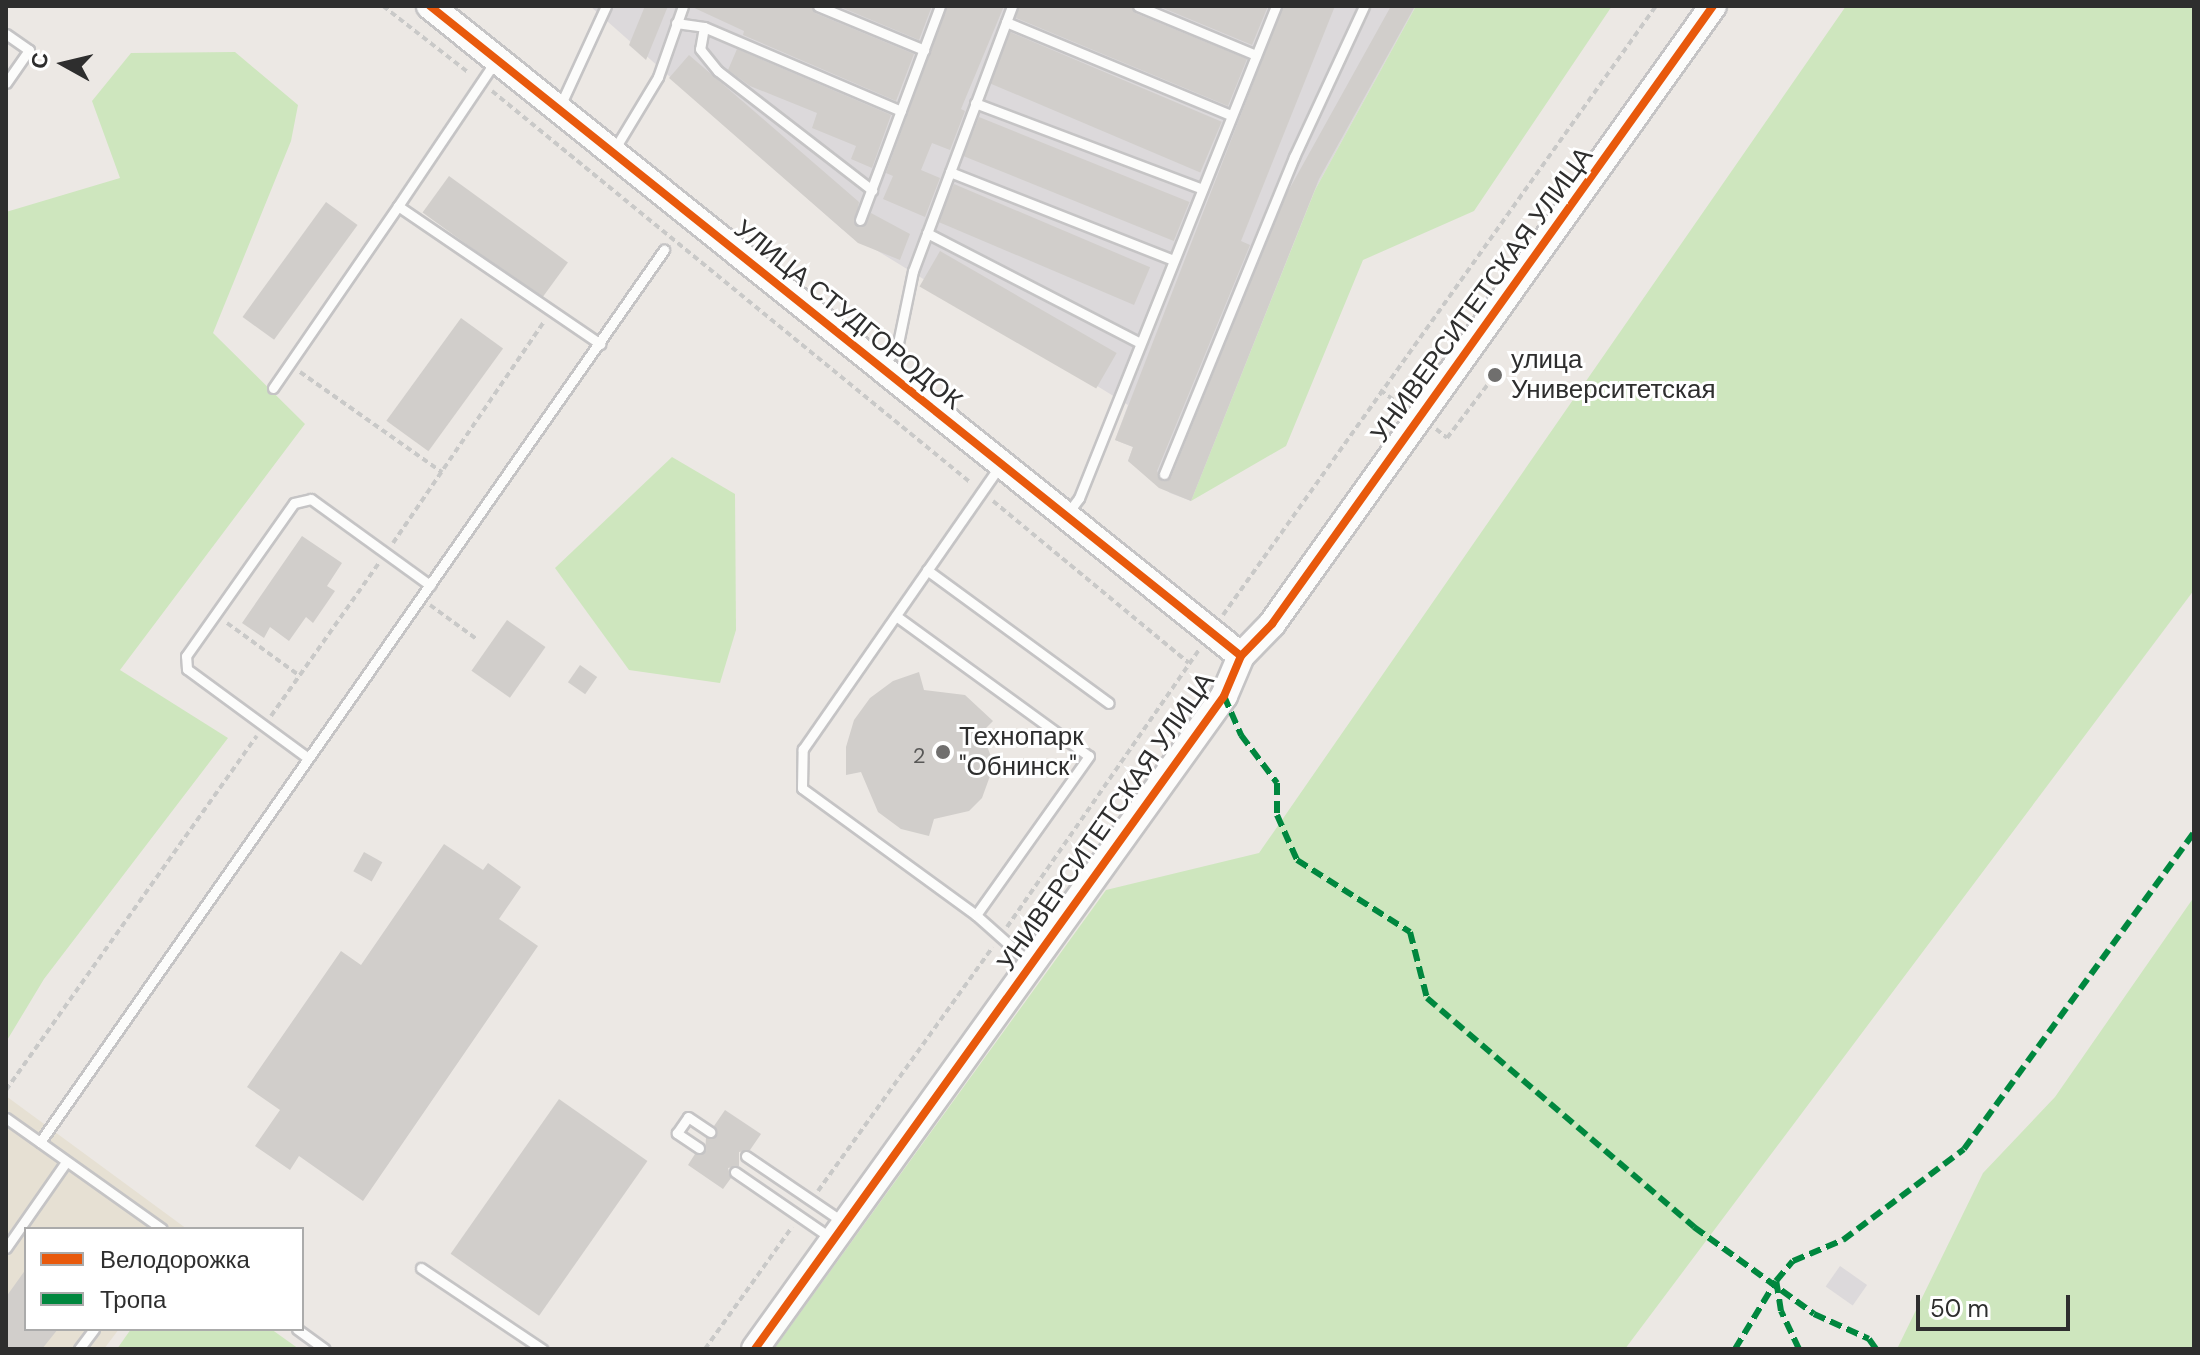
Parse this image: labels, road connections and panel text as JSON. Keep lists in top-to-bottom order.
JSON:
{
  "streets": {
    "street": ["УНИВЕРСИТЕТСКАЯ УЛИЦА", "УЛИЦА СТУДГОРОДОК"]
  },
  "crossings": [
    ["УНИВЕРСИТЕТСКАЯ УЛИЦА", "УЛИЦА СТУДГОРОДОК"]
  ],
  "places": ["улица Университетская", "Технопарк \"Обнинск\""],
  "house_numbers": ["2"],
  "legend": ["Велодорожка", "Тропа"],
  "scale_bar": "50 m",
  "north": "left"
}
